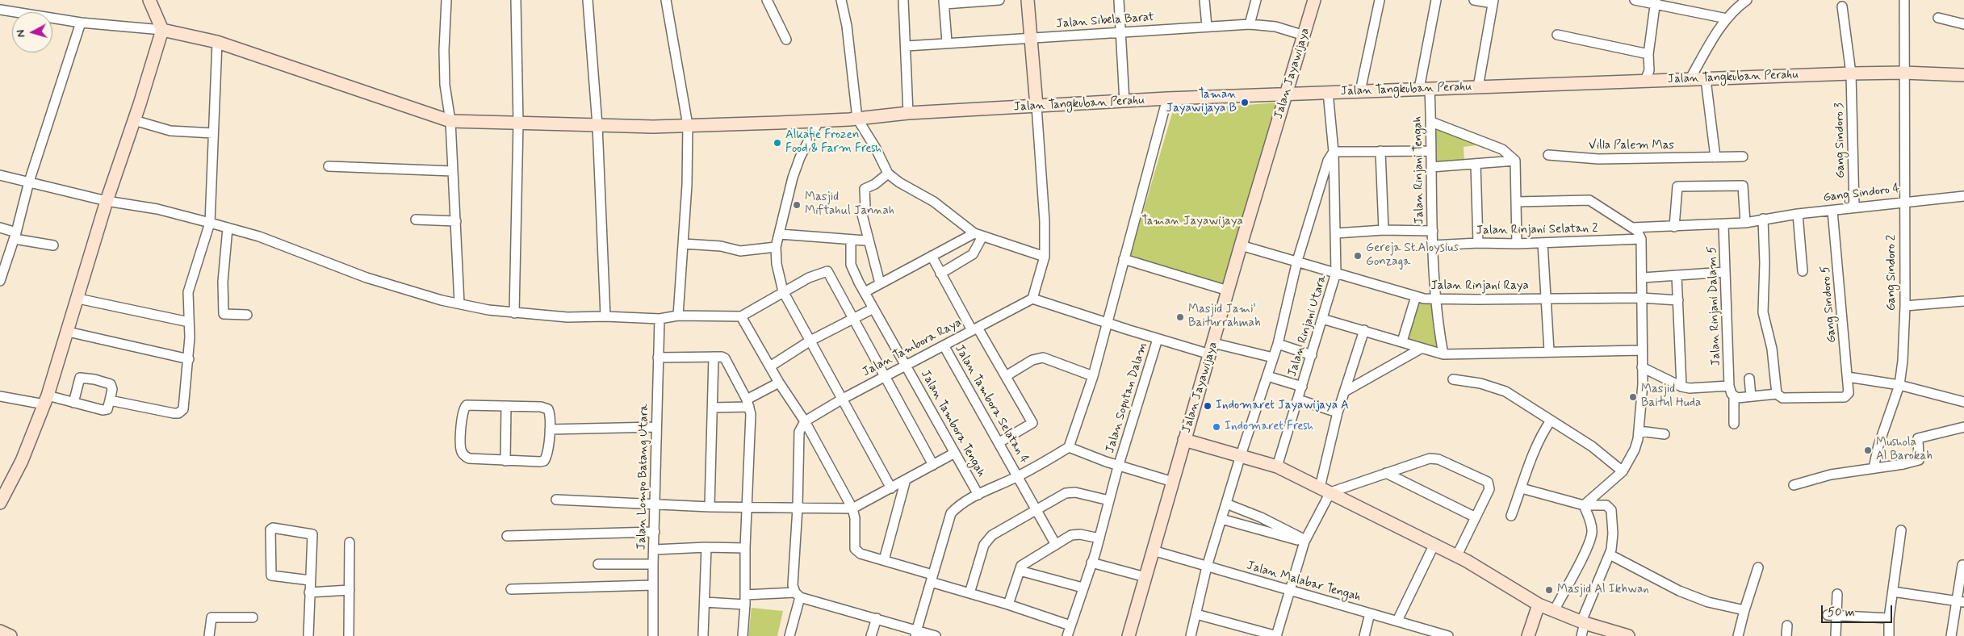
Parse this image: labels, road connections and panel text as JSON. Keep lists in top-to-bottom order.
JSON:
{
  "streets": {
    "main road": ["Jalan Jayawijaya", "Jalan Tangkuban Perahu"],
    "street": [
      "Jalan Sibela Barat",
      "Gang Sindoro 3",
      "Villa Palem Mas",
      "Jalan Rinjani Tengah",
      "Gang Sindoro 4",
      "Jalan Rinjani Selatan 2",
      "Gang Sindoro 2",
      "Jalan Rinjani Raya",
      "Gang Sindoro 5",
      "Jalan Rinjani Dalam 5",
      "Jalan Rinjani Utara",
      "Jalan Tambora Raya",
      "Jalan Soputan Dalam",
      "Jalan Tambora Selatan 4",
      "Jalan Tambora Tengah",
      "Jalan Lompo Batang Utara",
      "Jalan Malabar Tengah"
    ]
  },
  "crossings": [
    ["Jalan Sibela Barat", "Jalan Jayawijaya"],
    ["Jalan Jayawijaya", "Jalan Tangkuban Perahu"],
    ["Jalan Jayawijaya", "Jalan Rinjani Raya"],
    ["Jalan Jayawijaya", "Jalan Malabar Tengah"],
    ["Jalan Tangkuban Perahu", "Gang Sindoro 3"],
    ["Jalan Tangkuban Perahu", "Jalan Rinjani Tengah"],
    ["Jalan Tangkuban Perahu", "Gang Sindoro 2"],
    ["Jalan Tangkuban Perahu", "Jalan Rinjani Utara"],
    ["Gang Sindoro 3", "Gang Sindoro 4"],
    ["Jalan Rinjani Tengah", "Jalan Rinjani Selatan 2"],
    ["Jalan Rinjani Tengah", "Jalan Rinjani Raya"],
    ["Gang Sindoro 4", "Gang Sindoro 2"],
    ["Gang Sindoro 4", "Gang Sindoro 5"],
    ["Gang Sindoro 4", "Jalan Rinjani Dalam 5"],
    ["Jalan Rinjani Raya", "Jalan Rinjani Utara"],
    ["Jalan Tambora Raya", "Jalan Tambora Selatan 4"],
    ["Jalan Tambora Raya", "Jalan Tambora Tengah"]
  ],
  "parks": ["Taman Jayawijaya"],
  "places": [
    "Taman Jayawijaya B",
    "Alkafie Frozen Food & Farm Fresh",
    "Masjid Miftahul Jannah",
    "Gereja St.Aloysius Gonzaga",
    "Masjid Jami' Baiturrahmah",
    "Masjid Baitul Huda",
    "Indomaret Jayawijaya A",
    "Indomaret Fresh",
    "Mushola Al Barokah",
    "Masjid Al Ikhwan"
  ],
  "scale_bar": "50 m",
  "north": "left"
}
